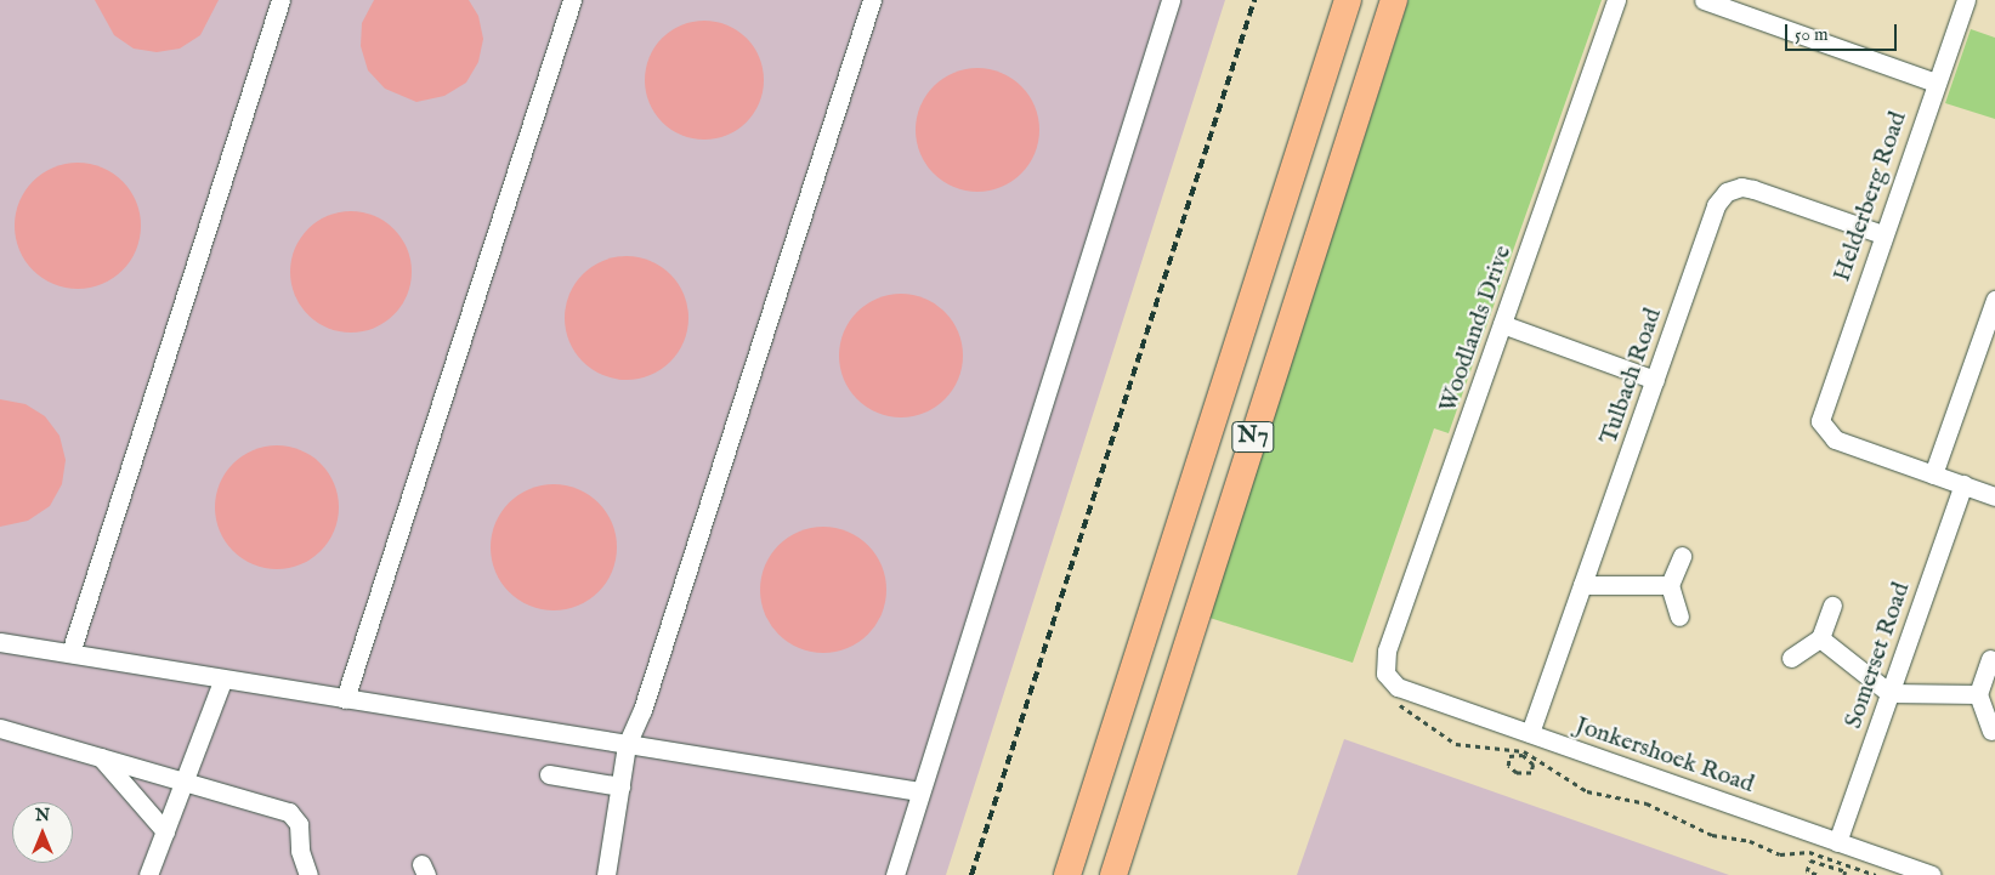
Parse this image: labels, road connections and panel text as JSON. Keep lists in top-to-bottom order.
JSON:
{
  "streets": {
    "highway": ["N7"],
    "street": [
      "Helderberg Road",
      "Woodlands Drive",
      "Tulbach Road",
      "Somerset Road",
      "Jonkershoek Road"
    ]
  },
  "crossings": [
    ["Helderberg Road", "Tulbach Road"],
    ["Woodlands Drive", "Jonkershoek Road"],
    ["Tulbach Road", "Jonkershoek Road"],
    ["Somerset Road", "Jonkershoek Road"]
  ],
  "scale_bar": "50 m",
  "north": "top"
}
